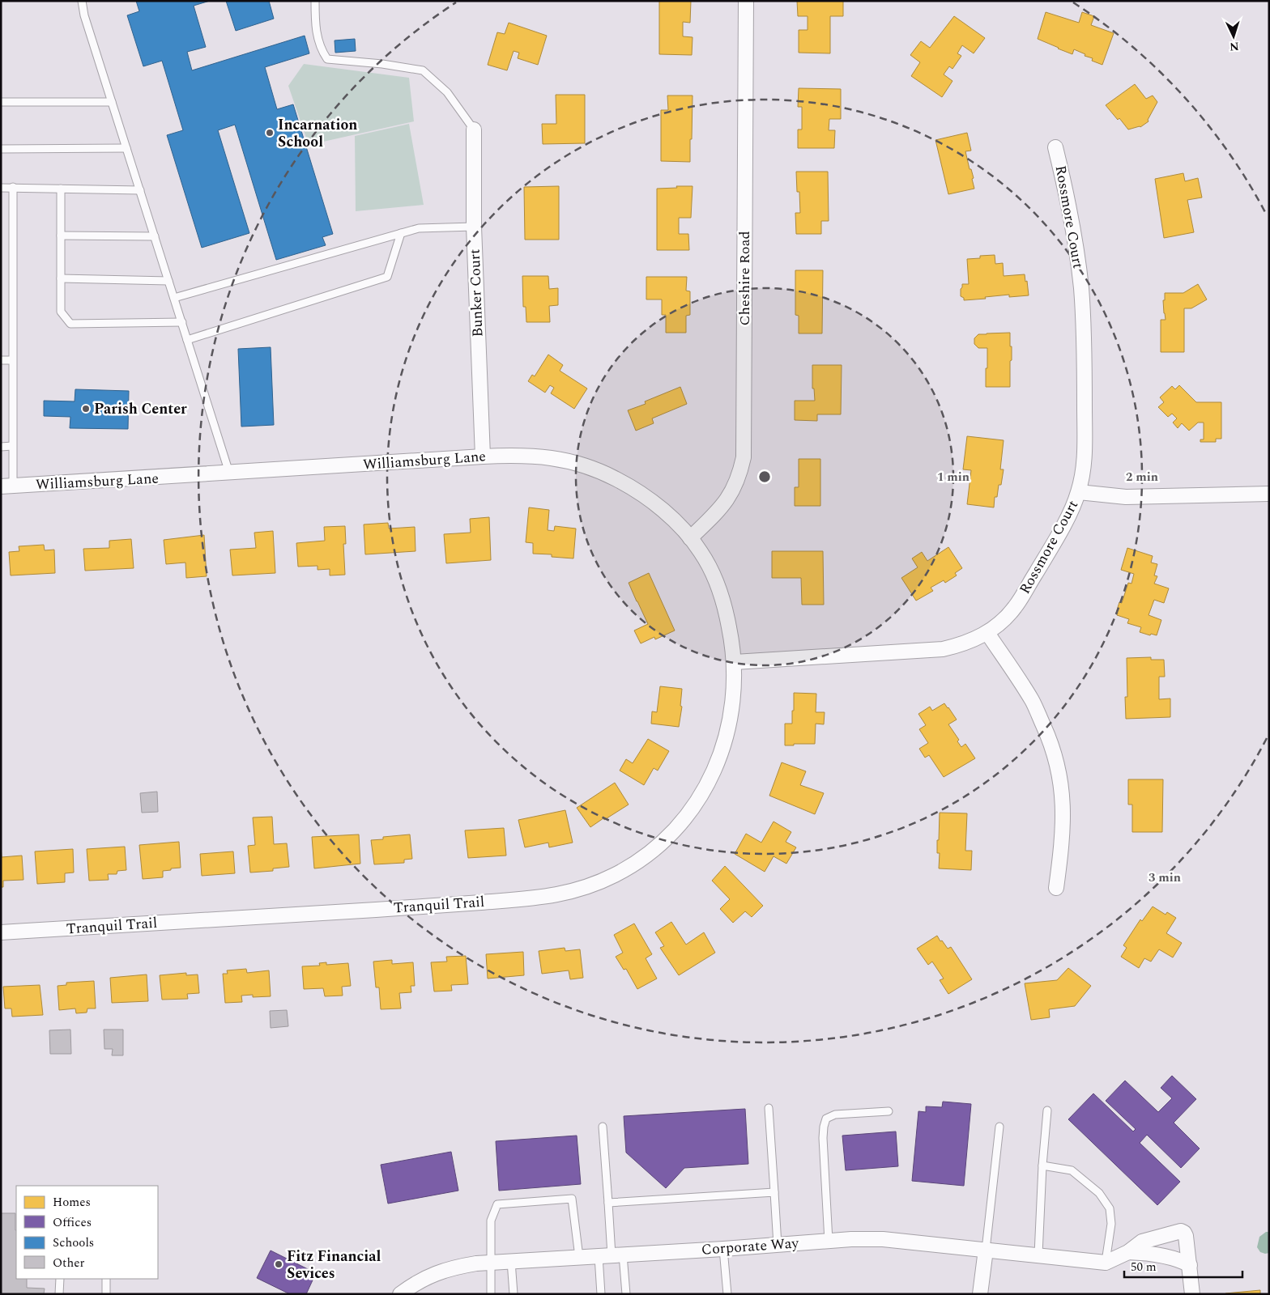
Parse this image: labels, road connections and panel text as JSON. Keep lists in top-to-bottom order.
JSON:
{
  "streets": {
    "street": [
      "Rossmore Court",
      "Cheshire Road",
      "Bunker Court",
      "Williamsburg Lane",
      "Tranquil Trail",
      "Corporate Way"
    ]
  },
  "crossings": [
    ["Rossmore Court", "Williamsburg Lane"],
    ["Rossmore Court", "Tranquil Trail"],
    ["Cheshire Road", "Williamsburg Lane"],
    ["Bunker Court", "Williamsburg Lane"],
    ["Williamsburg Lane", "Tranquil Trail"]
  ],
  "places": ["Incarnation School", "Parish Center", "Fitz Financial Sevices"],
  "legend": [
    "Homes",
    "Offices",
    "Schools",
    "Other"
  ],
  "scale_bar": "50 m",
  "north": "bottom",
  "rings": ["1 min", "2 min", "3 min"]
}
